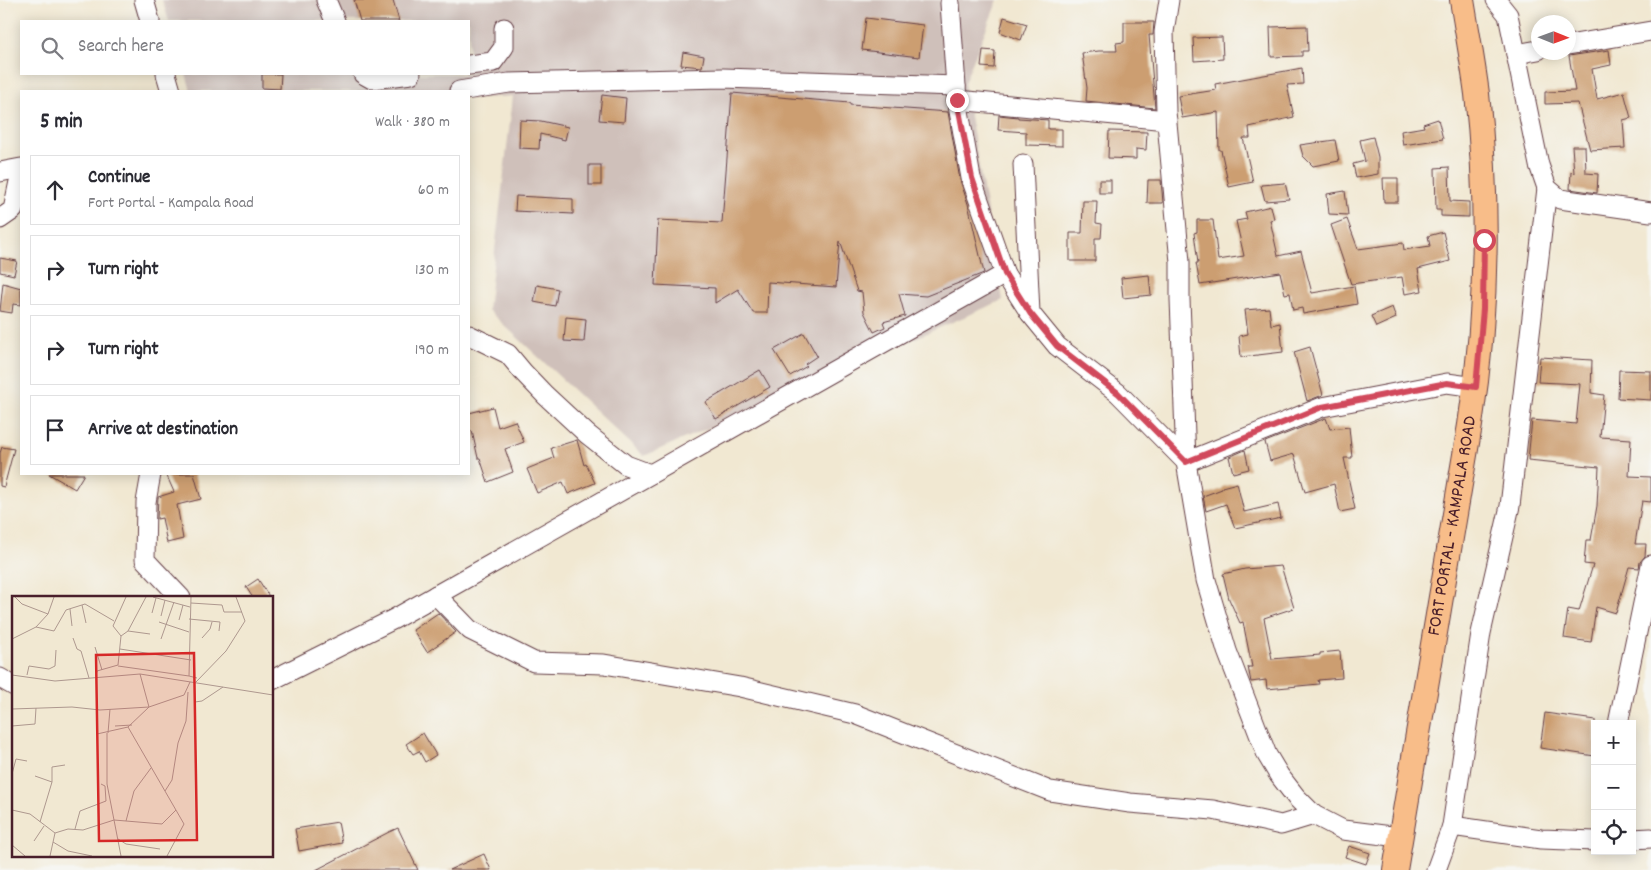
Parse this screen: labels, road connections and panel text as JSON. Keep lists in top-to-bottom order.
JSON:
{
  "streets": {
    "main road": ["FORT PORTAL - KAMPALA ROAD"]
  },
  "north": "right",
  "page": {
    "search": "Search here",
    "heading": ["5 min", "Walk · 380 m"],
    "list": [
      ["Continue", "Fort Portal - Kampala Road", "60 m"],
      ["Turn right", "130 m"],
      ["Turn right", "190 m"],
      "Arrive at destination"
    ],
    "map_buttons": ["+", "−"]
  }
}
